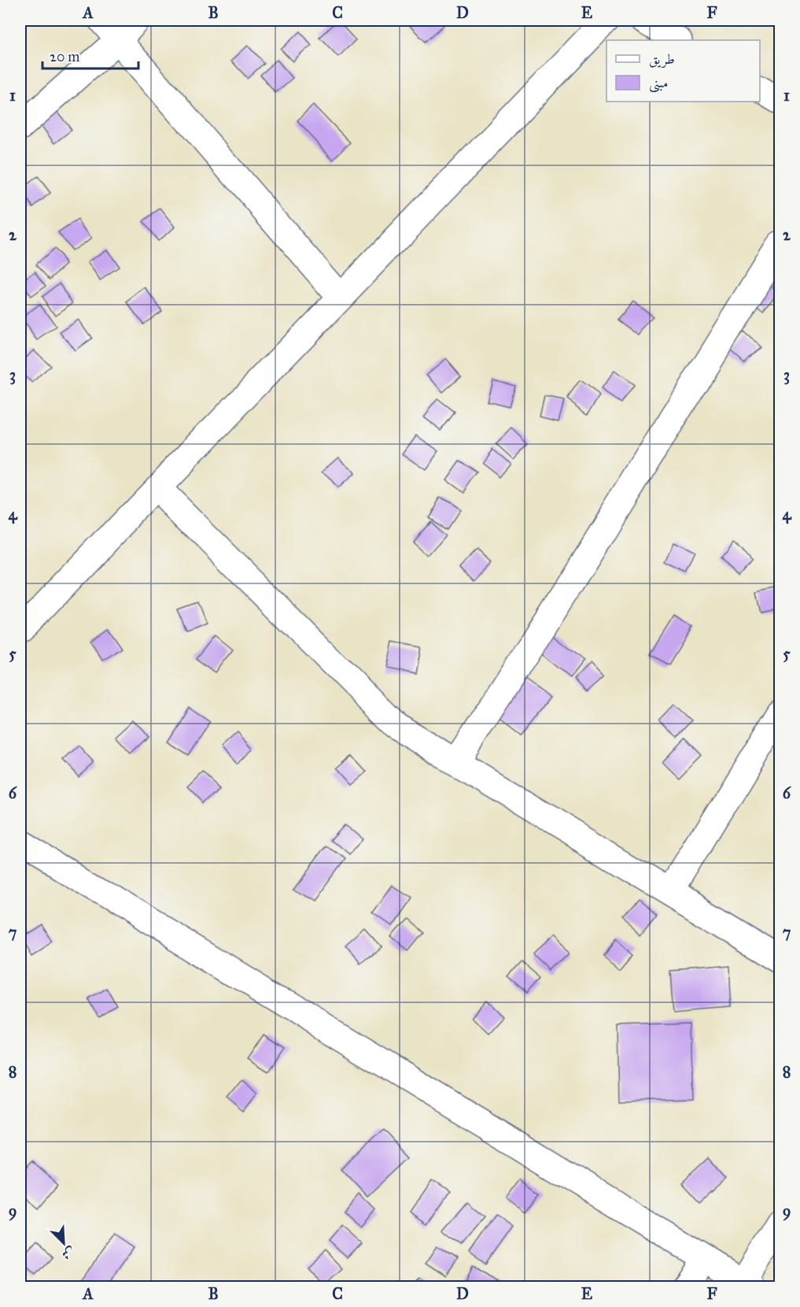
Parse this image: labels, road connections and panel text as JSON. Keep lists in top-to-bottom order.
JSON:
{
  "legend": ["طريق", "مبنى"],
  "scale_bar": "20 m",
  "north": "bottom right",
  "grid": {
    "columns": [
      "A",
      "B",
      "C",
      "D",
      "E",
      "F"
    ],
    "rows": [
      "1",
      "2",
      "3",
      "4",
      "5",
      "6",
      "7",
      "8",
      "9"
    ]
  }
}
